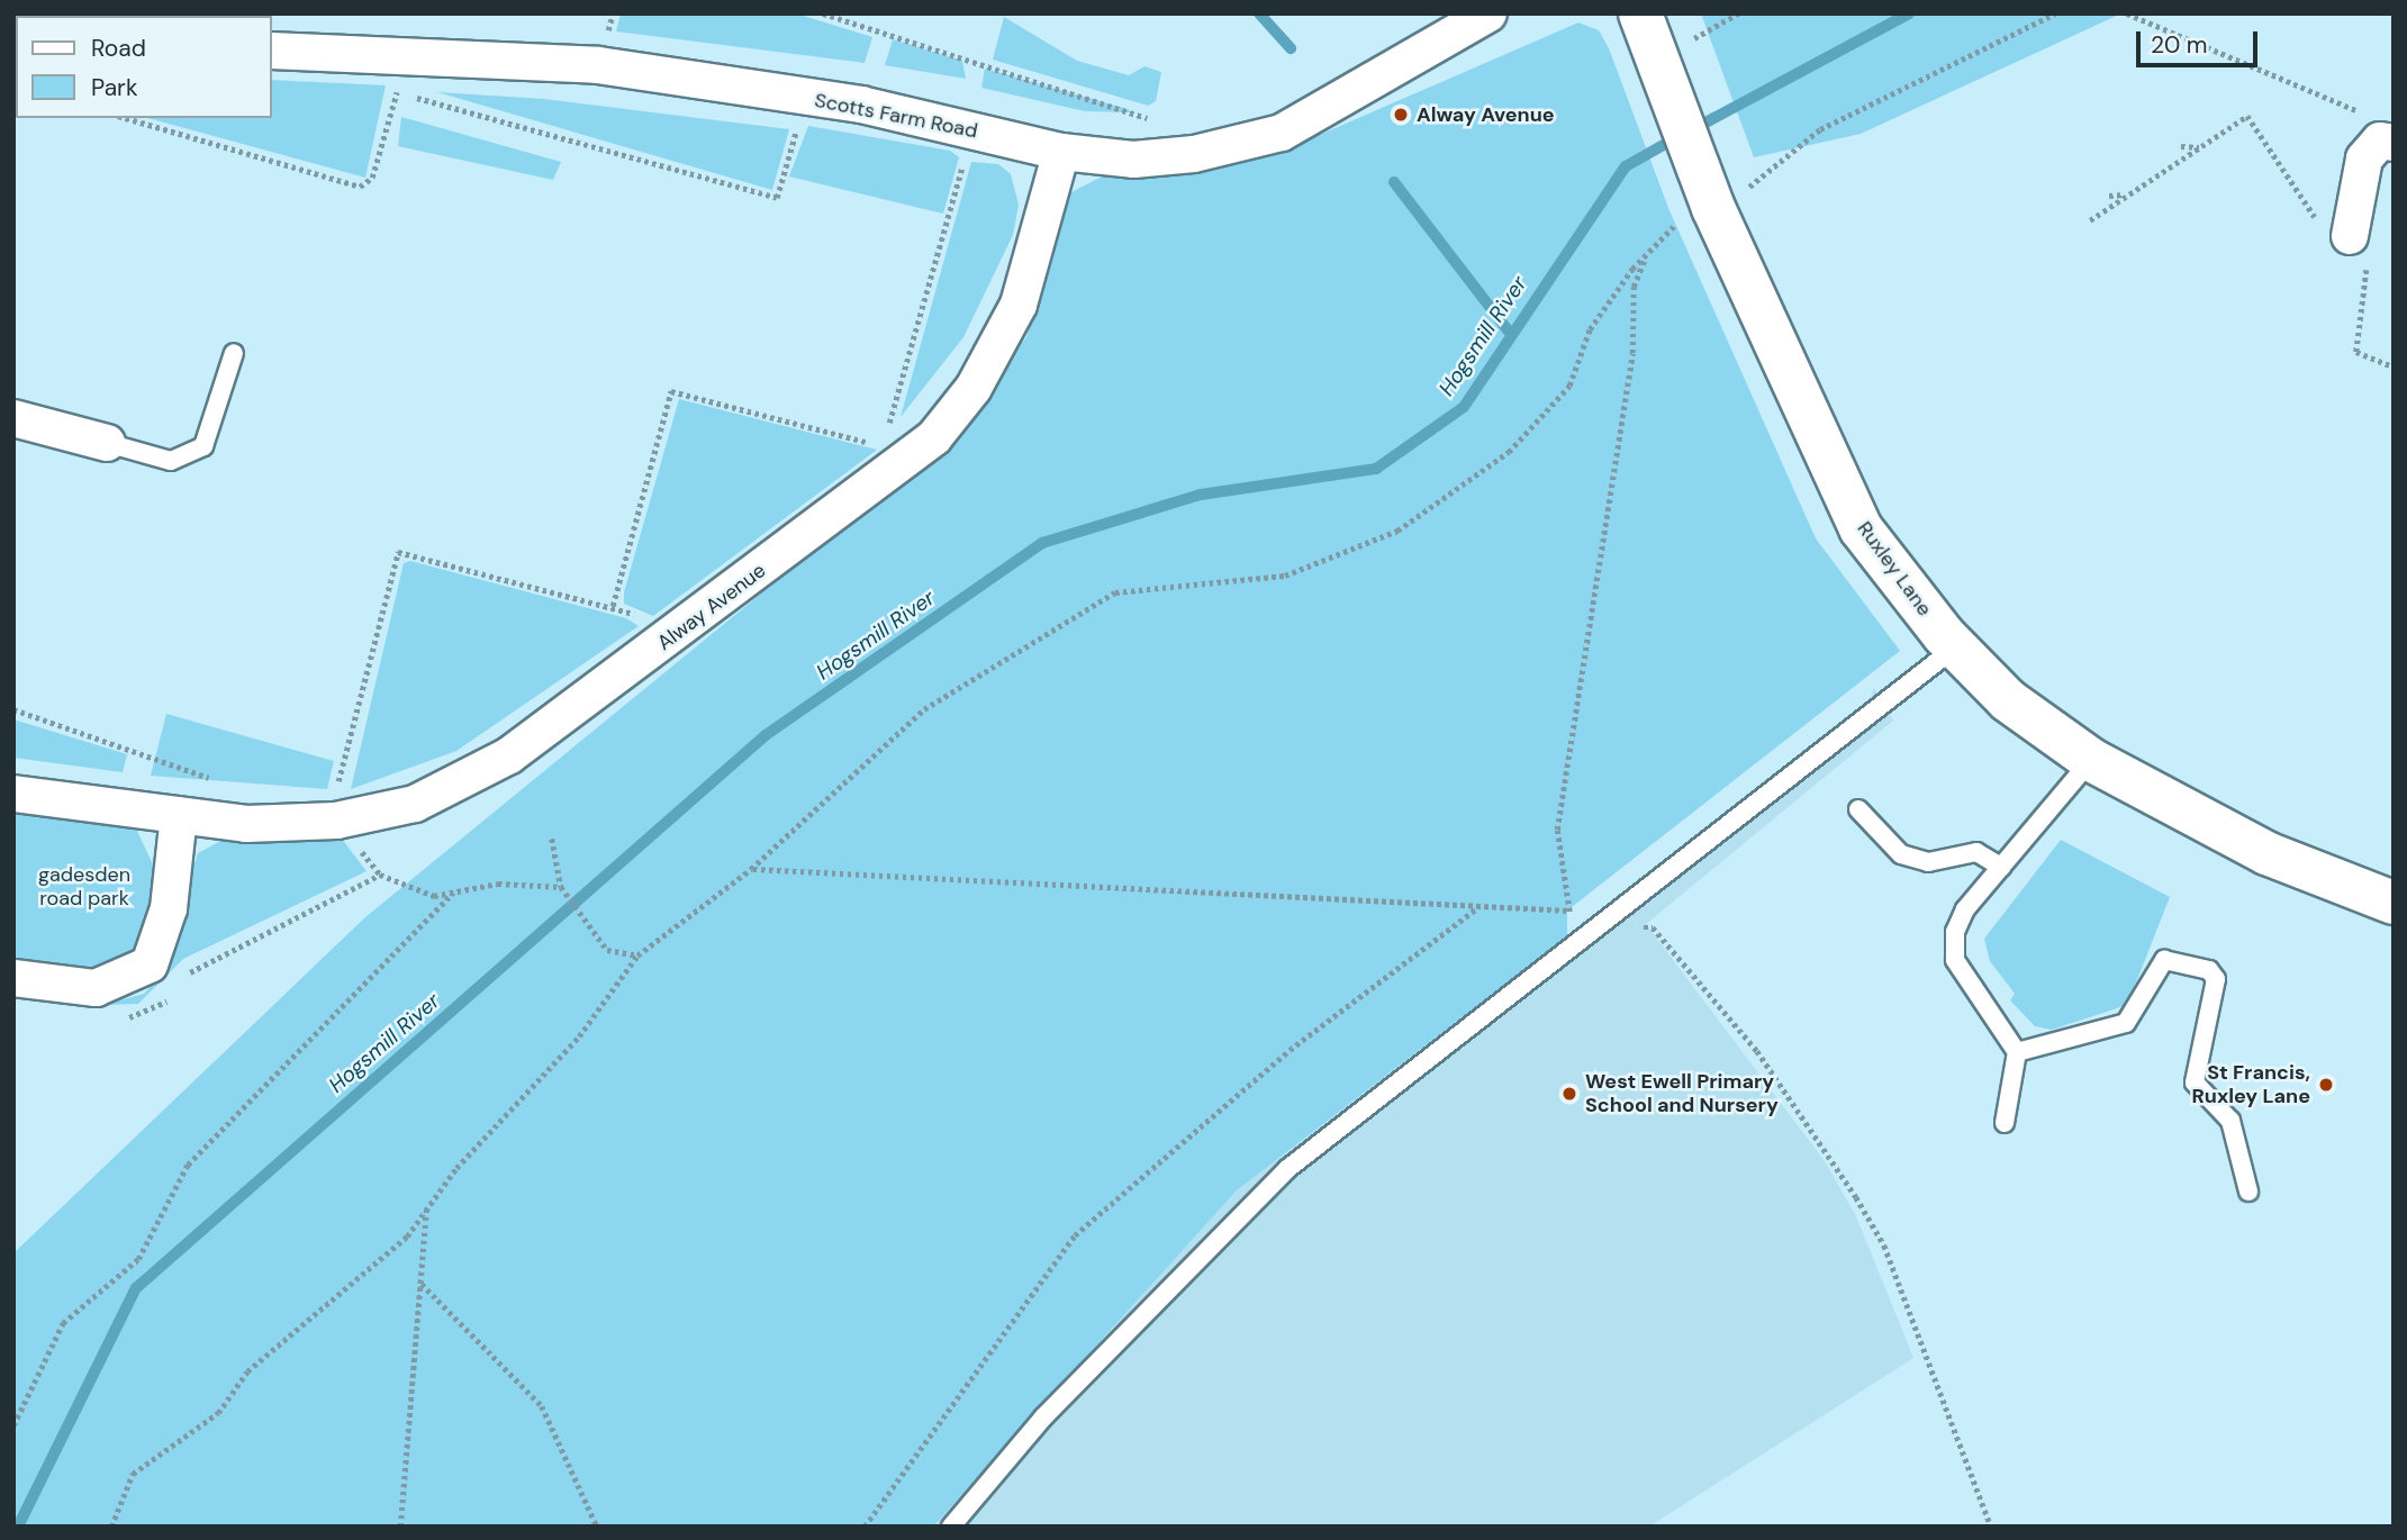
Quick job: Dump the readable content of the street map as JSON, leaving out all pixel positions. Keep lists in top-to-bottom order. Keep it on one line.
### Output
{"streets":{"main road":["Ruxley Lane"],"street":["Scotts Farm Road","Alway Avenue"]},"crossings":[["Scotts Farm Road","Alway Avenue"]],"water":["Hogsmill River"],"parks":["gadesden road park"],"places":["Alway Avenue","St Francis, Ruxley Lane","West Ewell Primary School and Nursery"],"legend":["Road","Park"],"scale_bar":"20 m"}
